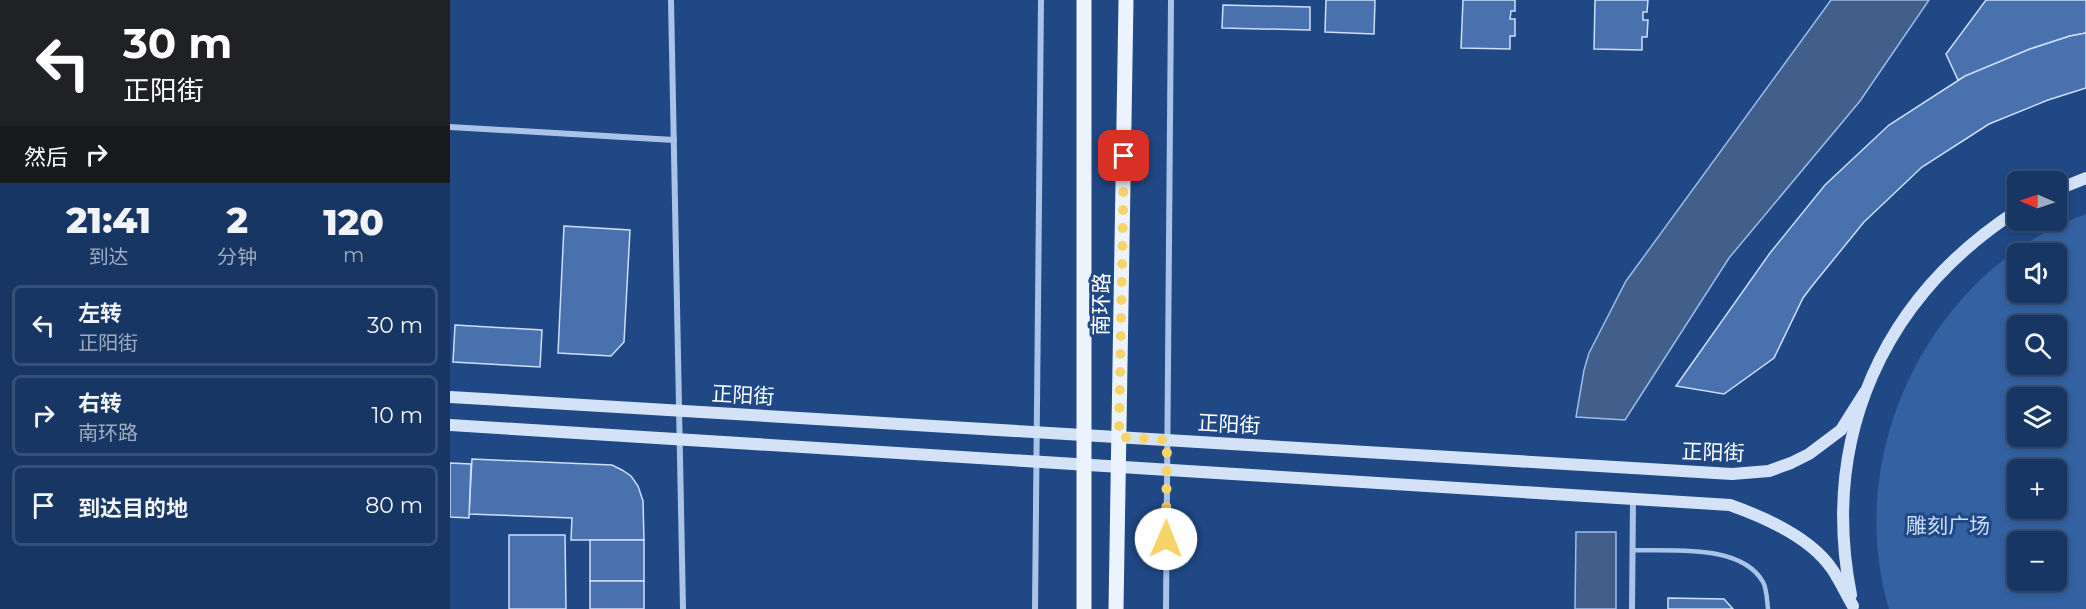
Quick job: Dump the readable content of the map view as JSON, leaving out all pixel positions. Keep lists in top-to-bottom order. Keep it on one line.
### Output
{"streets":{"main road":["南环路","正阳街"]},"crossings":[["南环路","正阳街"]],"parks":["雕刻广场"],"north":"left","page":{"turn":["30 m","正阳街"],"then":"然后","map_buttons":["+","−"],"eta":["21:41","到达","2","分钟","120","m"],"list":[{"name":"左转","note":"正阳街","value":"30 m"},{"name":"右转","note":"南环路","value":"10 m"},{"name":"到达目的地","value":"80 m"}]}}
